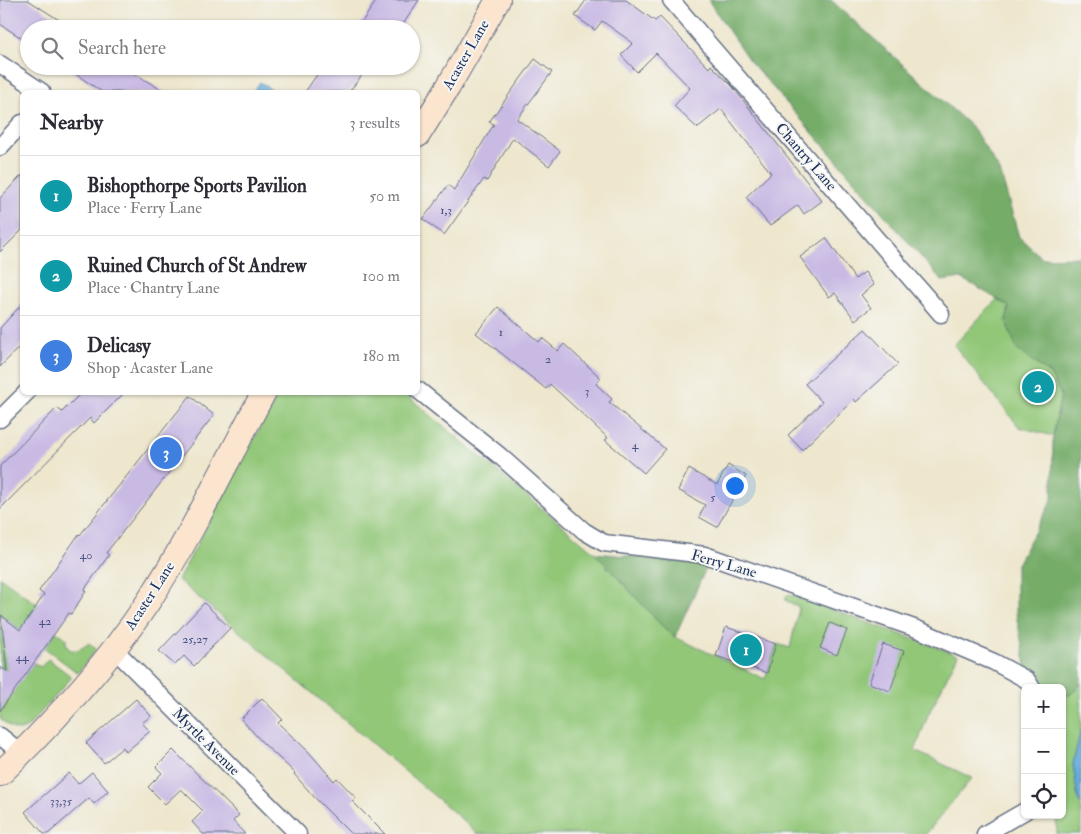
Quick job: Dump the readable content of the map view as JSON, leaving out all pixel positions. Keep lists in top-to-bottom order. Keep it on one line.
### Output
{"streets":{"street":["Acaster Lane","Chantry Lane","Ferry Lane","Myrtle Avenue"]},"crossings":[["Acaster Lane","Myrtle Avenue"]],"house_numbers":["1,3","1","2","3","4","5","40","42","25,27","44","33,35"],"page":{"search":"Search here","heading":["Nearby","3 results"],"list":[{"mark":"1","name":"Bishopthorpe Sports Pavilion","note":"Place · Ferry Lane","value":"50 m"},{"mark":"2","name":"Ruined Church of St Andrew","note":"Place · Chantry Lane","value":"100 m"},{"mark":"3","name":"Delicasy","note":"Shop · Acaster Lane","value":"180 m"}],"pins":["2","3","1"],"map_buttons":["+","−"]}}
